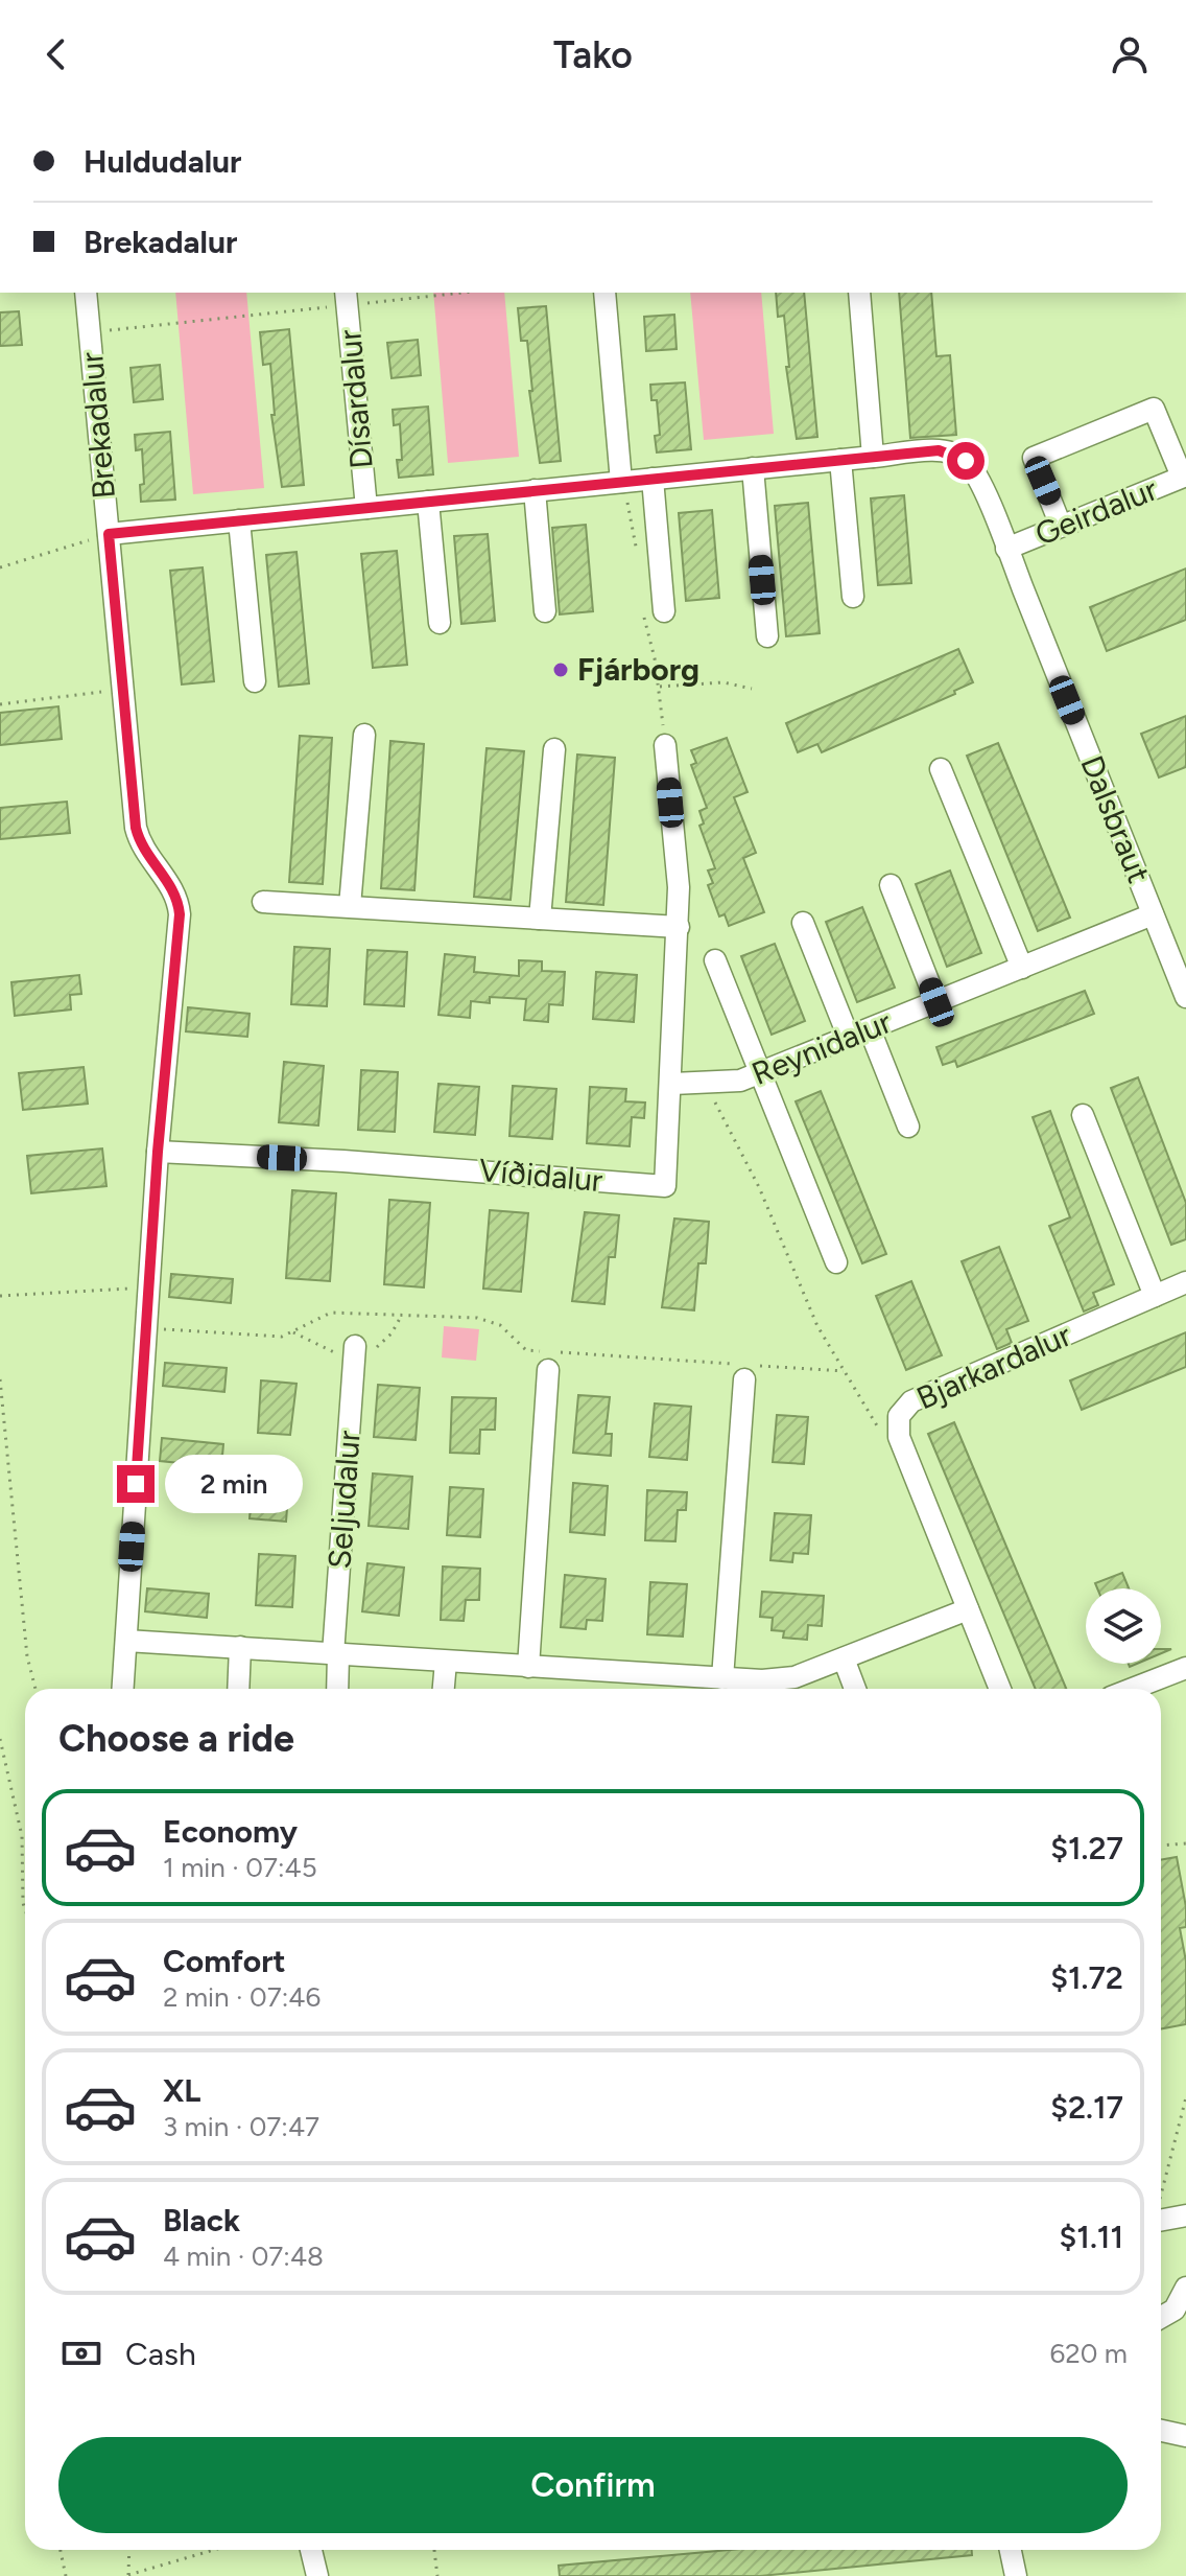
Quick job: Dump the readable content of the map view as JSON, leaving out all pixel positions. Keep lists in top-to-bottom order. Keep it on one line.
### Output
{"streets":{"street":["Dísardalur","Brekadalur","Geirdalur","Dalsbraut","Reynidalur","Víðidalur","Bjarkardalur","Seljudalur"]},"crossings":[["Dísardalur","Dalsbraut"],["Brekadalur","Dalsbraut"],["Brekadalur","Víðidalur"],["Geirdalur","Dalsbraut"],["Dalsbraut","Reynidalur"],["Reynidalur","Víðidalur"]],"places":["Fjárborg"],"page":{"header":"Tako","banner":["Huldudalur","Brekadalur"],"bubble":"2 min","heading":"Choose a ride","list":[{"name":"Economy","note":"1 min · 07:45","value":"$1.27"},{"name":"Comfort","note":"2 min · 07:46","value":"$1.72"},{"name":"XL","note":"3 min · 07:47","value":"$2.17"},{"name":"Black","note":"4 min · 07:48","value":"$1.11"}],"pay":["Cash","620 m"],"buttons":"Confirm"}}
